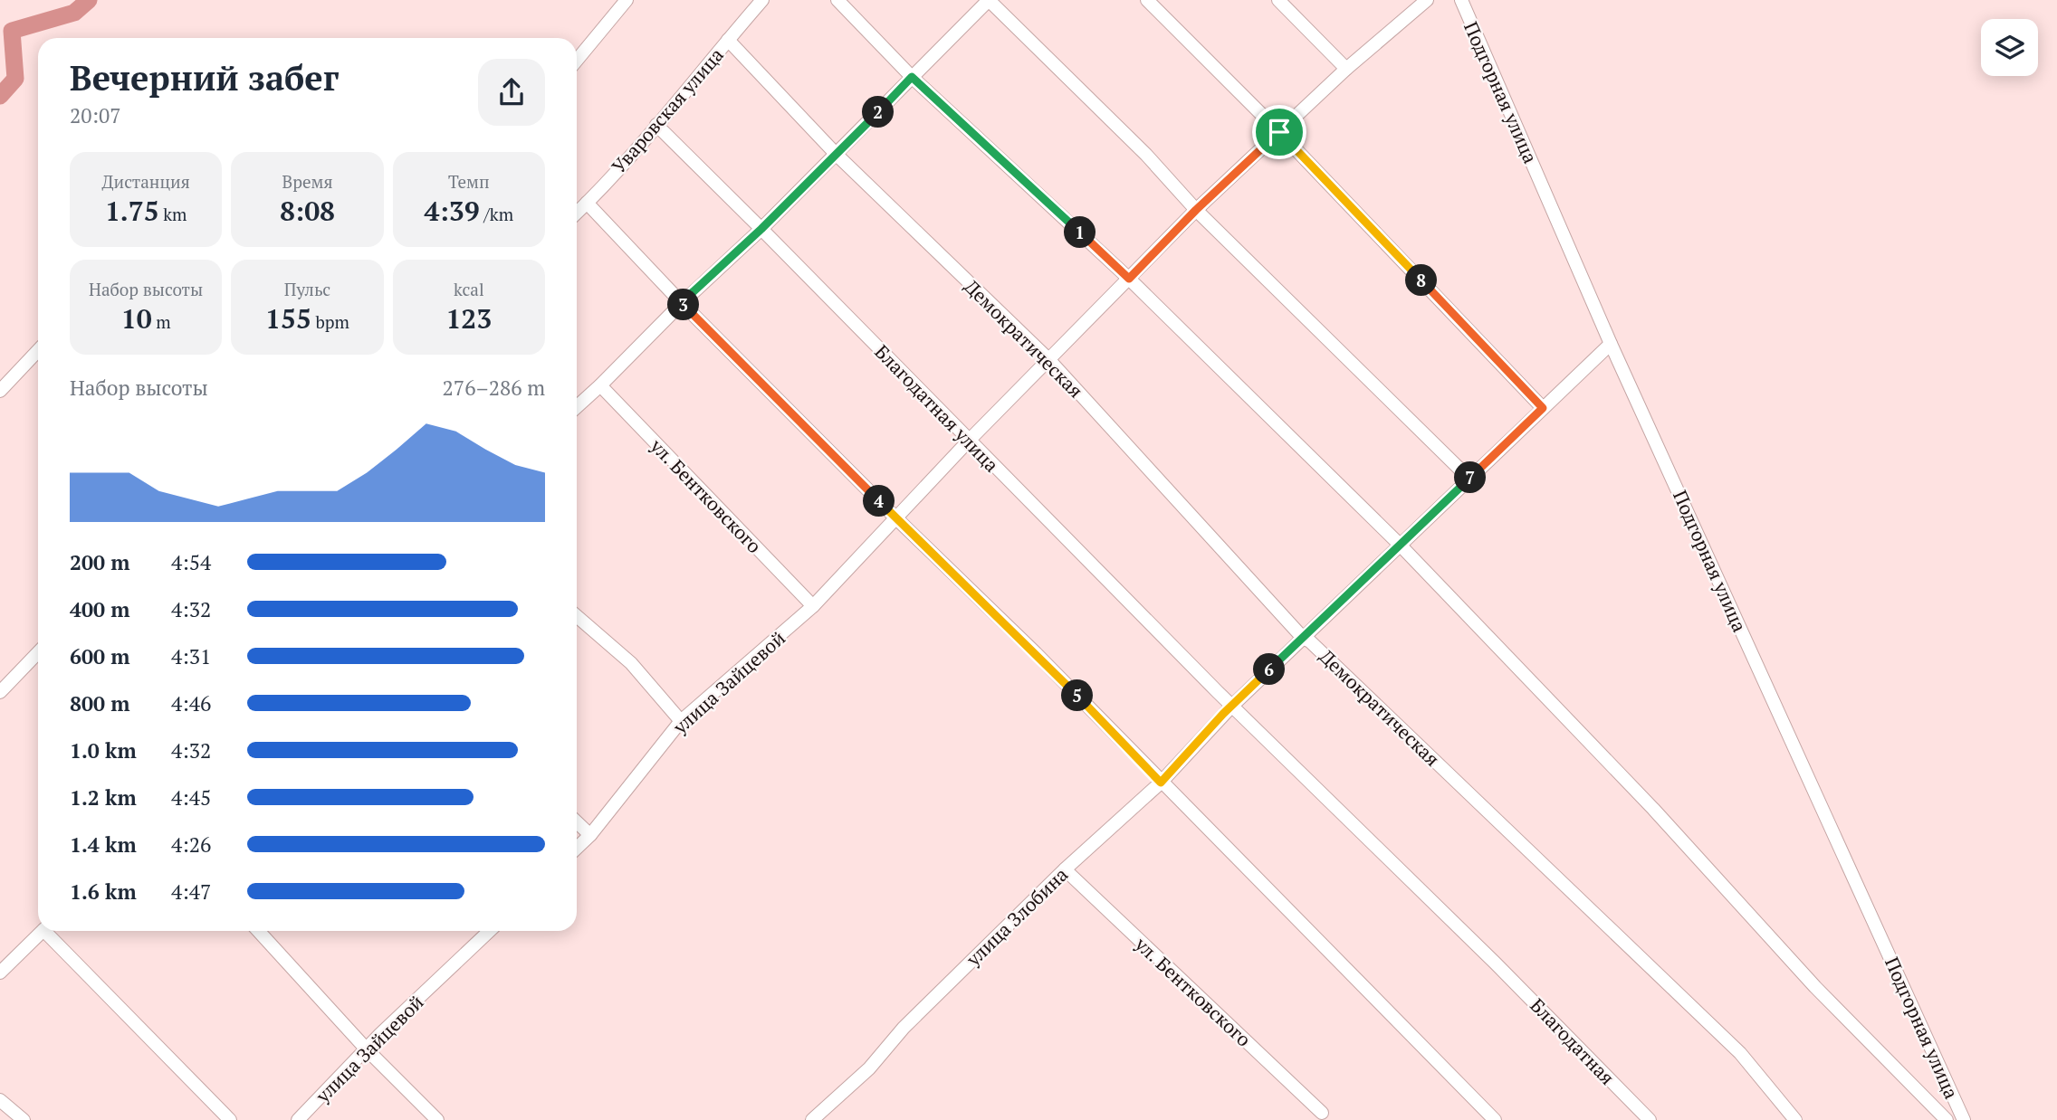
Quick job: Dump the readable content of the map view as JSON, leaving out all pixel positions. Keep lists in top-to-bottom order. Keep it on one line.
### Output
{"streets":{"street":["Подгорная улица","Уваровская улица","Демократическая","Благодатная улица","ул. Бентковского","улица Зайцевой","улица Злобина","Благодатная"]},"crossings":[["Подгорная улица","улица Злобина"],["Уваровская улица","Демократическая"],["Уваровская улица","Благодатная улица"],["Демократическая","улица Зайцевой"],["Демократическая","улица Злобина"],["Благодатная улица","улица Зайцевой"],["Благодатная улица","улица Злобина"],["Благодатная улица","Благодатная"],["ул. Бентковского","улица Зайцевой"],["ул. Бентковского","улица Злобина"],["улица Злобина","Благодатная"]],"page":{"heading":["Вечерний забег","20:07"],"pins":["2","1","8","3","7","4","6","5"],"stats":[["Дистанция","1.75 km"],["Время","8:08"],["Темп","4:39 /km"],["Набор высоты","10 m"],["Пульс","155 bpm"],["kcal","123"]],"chart":["Набор высоты","276–286 m"],"list":[{"name":"200 m","note":"4:54"},{"name":"400 m","note":"4:32"},{"name":"600 m","note":"4:31"},{"name":"800 m","note":"4:46"},{"name":"1.0 km","note":"4:32"},{"name":"1.2 km","note":"4:45"},{"name":"1.4 km","note":"4:26"},{"name":"1.6 km","note":"4:47"}]}}
